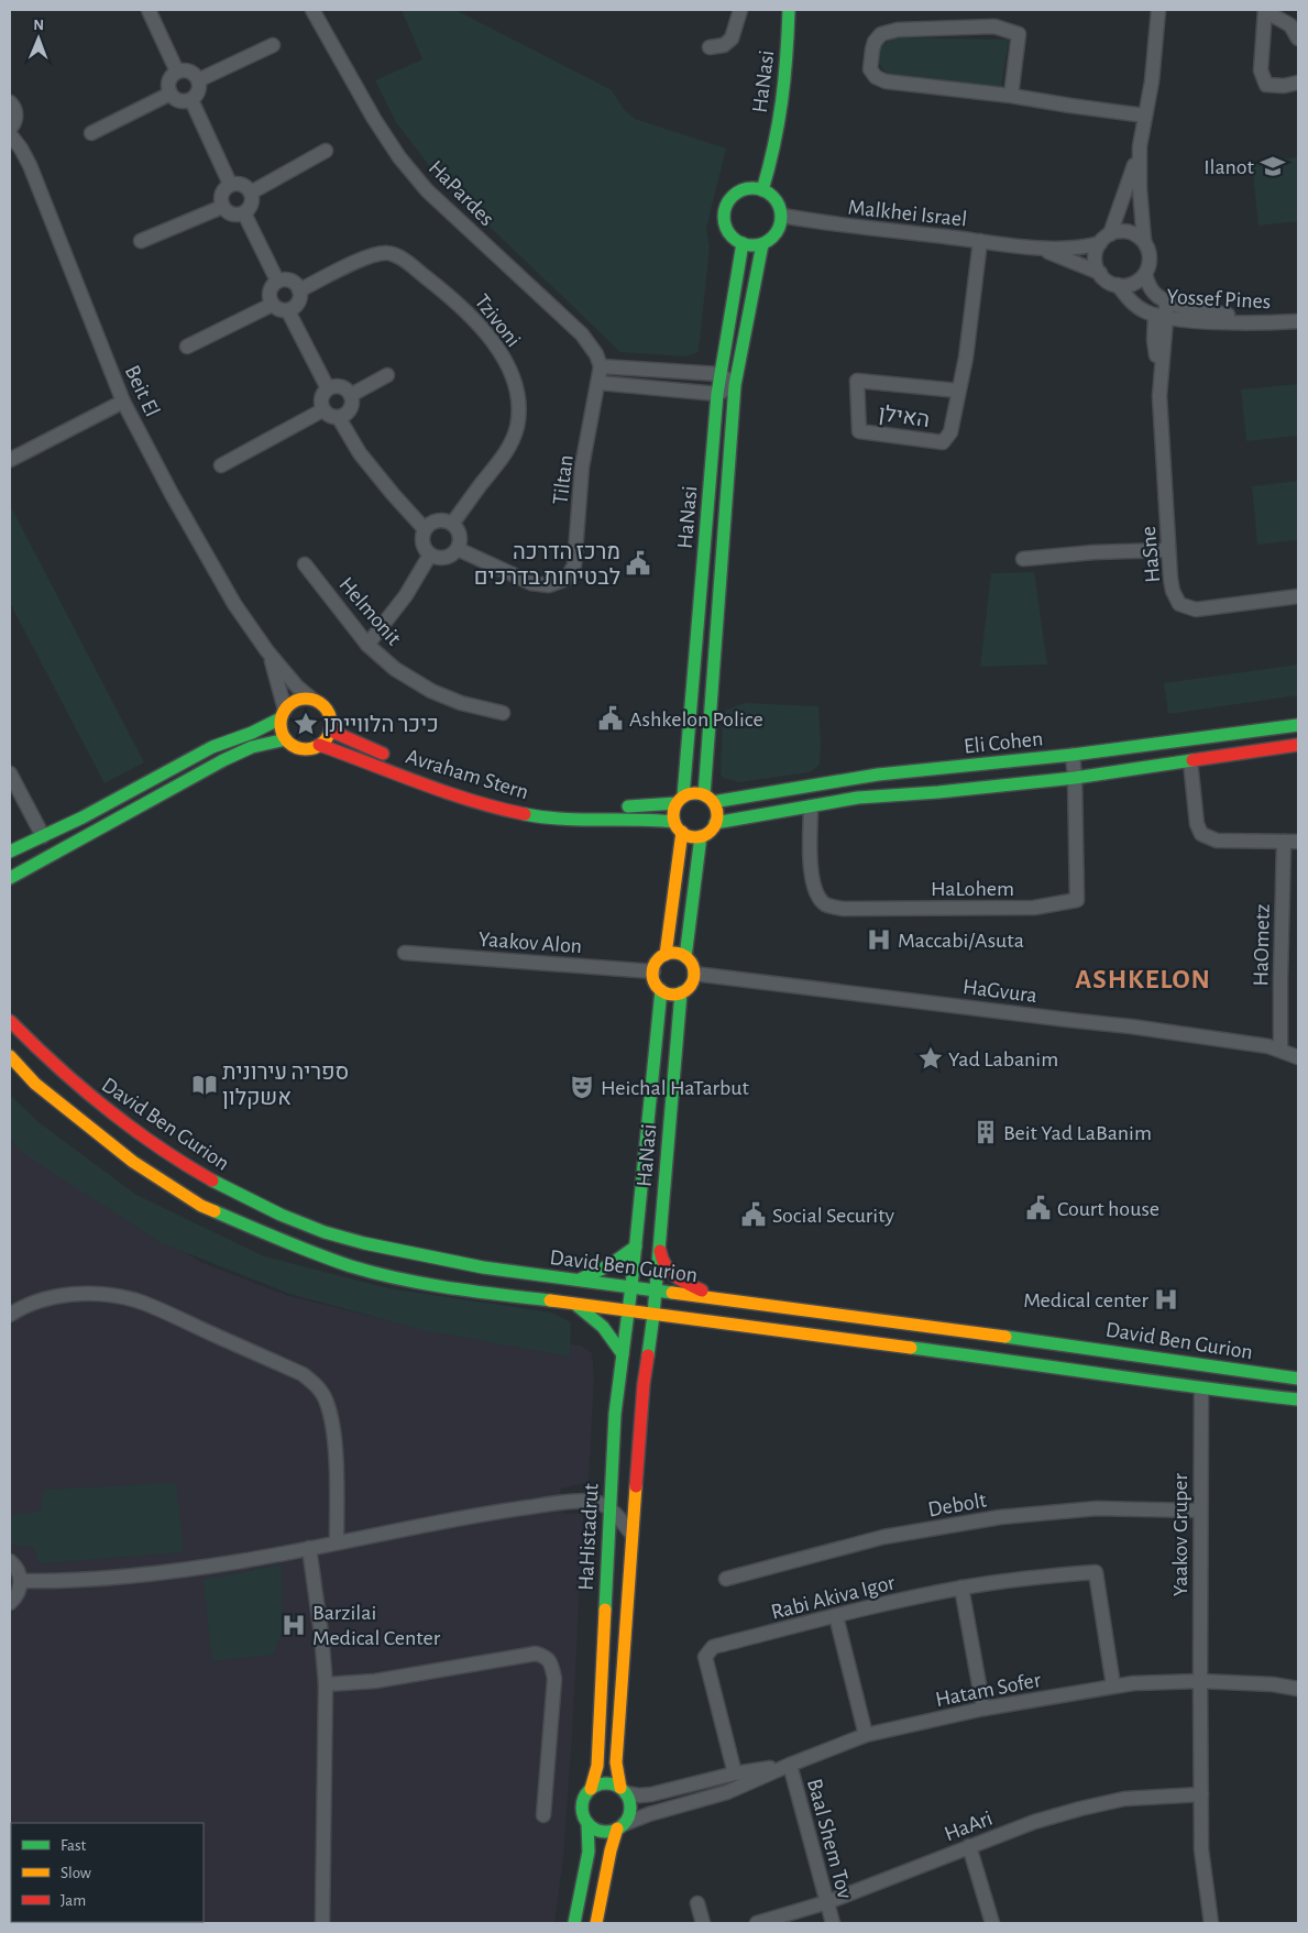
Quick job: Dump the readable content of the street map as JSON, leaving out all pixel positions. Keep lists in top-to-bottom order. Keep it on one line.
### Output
{"streets":{"street":["HaNasi","HaPardes","Malkhei Israel","Yossef Pines","Tzivoni","Beit El","האילן","Tiltan","HaSne","Helmonit","Eli Cohen","Avraham Stern","HaLohem","Yaakov Alon","HaOmetz","HaGvura","David Ben Gurion","Debolt","Yaakov Gruper","HaHistadrut","Rabi Akiva Igor","Hatam Sofer","HaAri","Baal Shem Tov"]},"crossings":[["HaNasi","Malkhei Israel"],["HaNasi","Eli Cohen"],["HaNasi","Avraham Stern"],["HaNasi","Yaakov Alon"],["HaNasi","HaGvura"],["HaNasi","David Ben Gurion"],["HaNasi","HaHistadrut"],["Malkhei Israel","Yossef Pines"],["Malkhei Israel","האילן"],["Yossef Pines","HaSne"],["Tzivoni","Tiltan"],["Beit El","Avraham Stern"],["Eli Cohen","Avraham Stern"],["Eli Cohen","HaLohem"],["Yaakov Alon","HaGvura"],["HaOmetz","HaGvura"],["David Ben Gurion","Yaakov Gruper"],["David Ben Gurion","HaHistadrut"],["Debolt","Yaakov Gruper"],["Yaakov Gruper","Hatam Sofer"],["Yaakov Gruper","HaAri"],["HaHistadrut","Hatam Sofer"],["Rabi Akiva Igor","Hatam Sofer"],["Hatam Sofer","Baal Shem Tov"],["HaAri","Baal Shem Tov"]],"districts":["ASHKELON"],"places":{"school or university":["Ilanot"],"public building":["מרכז הדרכה לבטיחות בדרכים","Ashkelon Police","Court house","Social Security"],"place":["כיכר הלווייתן","Yad Labanim"],"hospital":["Maccabi/Asuta","Medical center","Barzilai Medical Center"],"library":["ספריה עירונית אשקלון"],"theatre":["Heichal HaTarbut"],"building":["Beit Yad LaBanim"]},"legend":["Fast","Slow","Jam"],"north":"top"}
